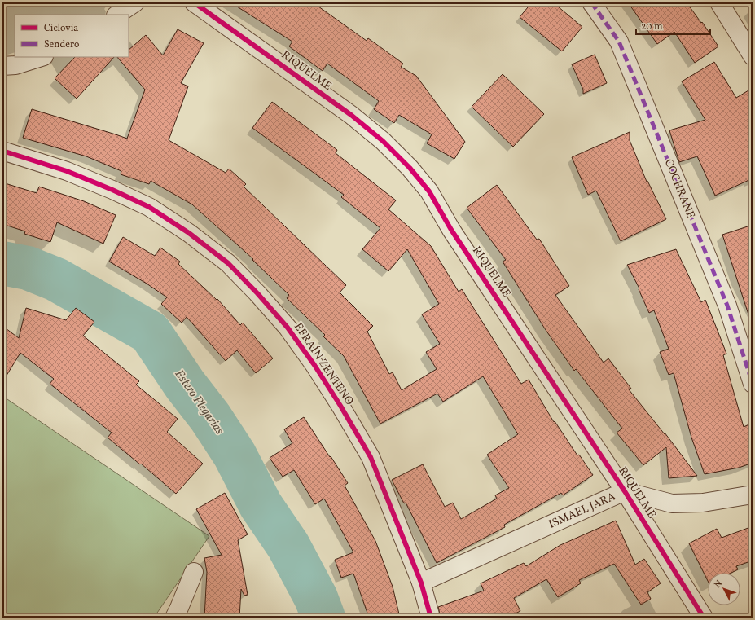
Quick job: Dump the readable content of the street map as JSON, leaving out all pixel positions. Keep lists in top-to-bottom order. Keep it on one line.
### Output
{"streets":{"street":["RIQUELME","COCHRANE","EFRAÍN ZENTENO","ISMAEL JARA"]},"crossings":[["RIQUELME","ISMAEL JARA"],["EFRAÍN ZENTENO","ISMAEL JARA"]],"water":["Estero Plegarias"],"legend":["Ciclovía","Sendero"],"scale_bar":"20 m","north":"top left"}
